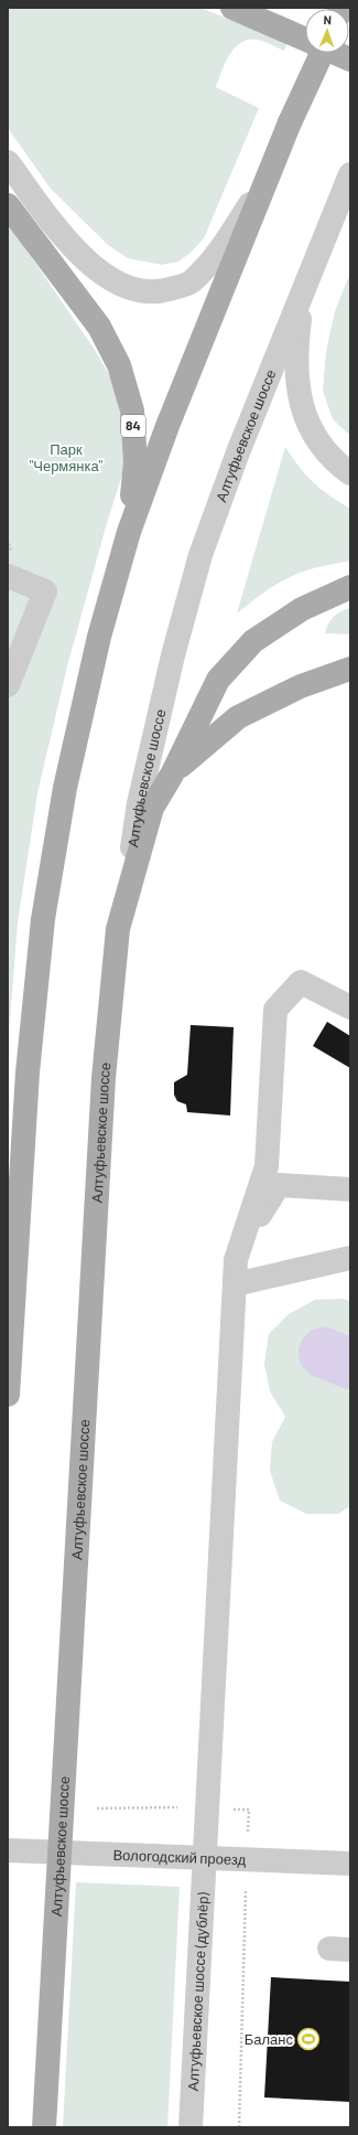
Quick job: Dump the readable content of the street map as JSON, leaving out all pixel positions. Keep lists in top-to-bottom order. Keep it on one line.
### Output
{"streets":{"main road":["84","Алтуфьевское шоссе"],"street":["Вологодский проезд","Алтуфьевское шоссе (дублёр)"]},"crossings":[["Алтуфьевское шоссе","Вологодский проезд"],["Вологодский проезд","Алтуфьевское шоссе (дублёр)"]],"parks":["Парк \"Чермянка\""],"places":{"sports":["Баланс"]},"north":"top"}
